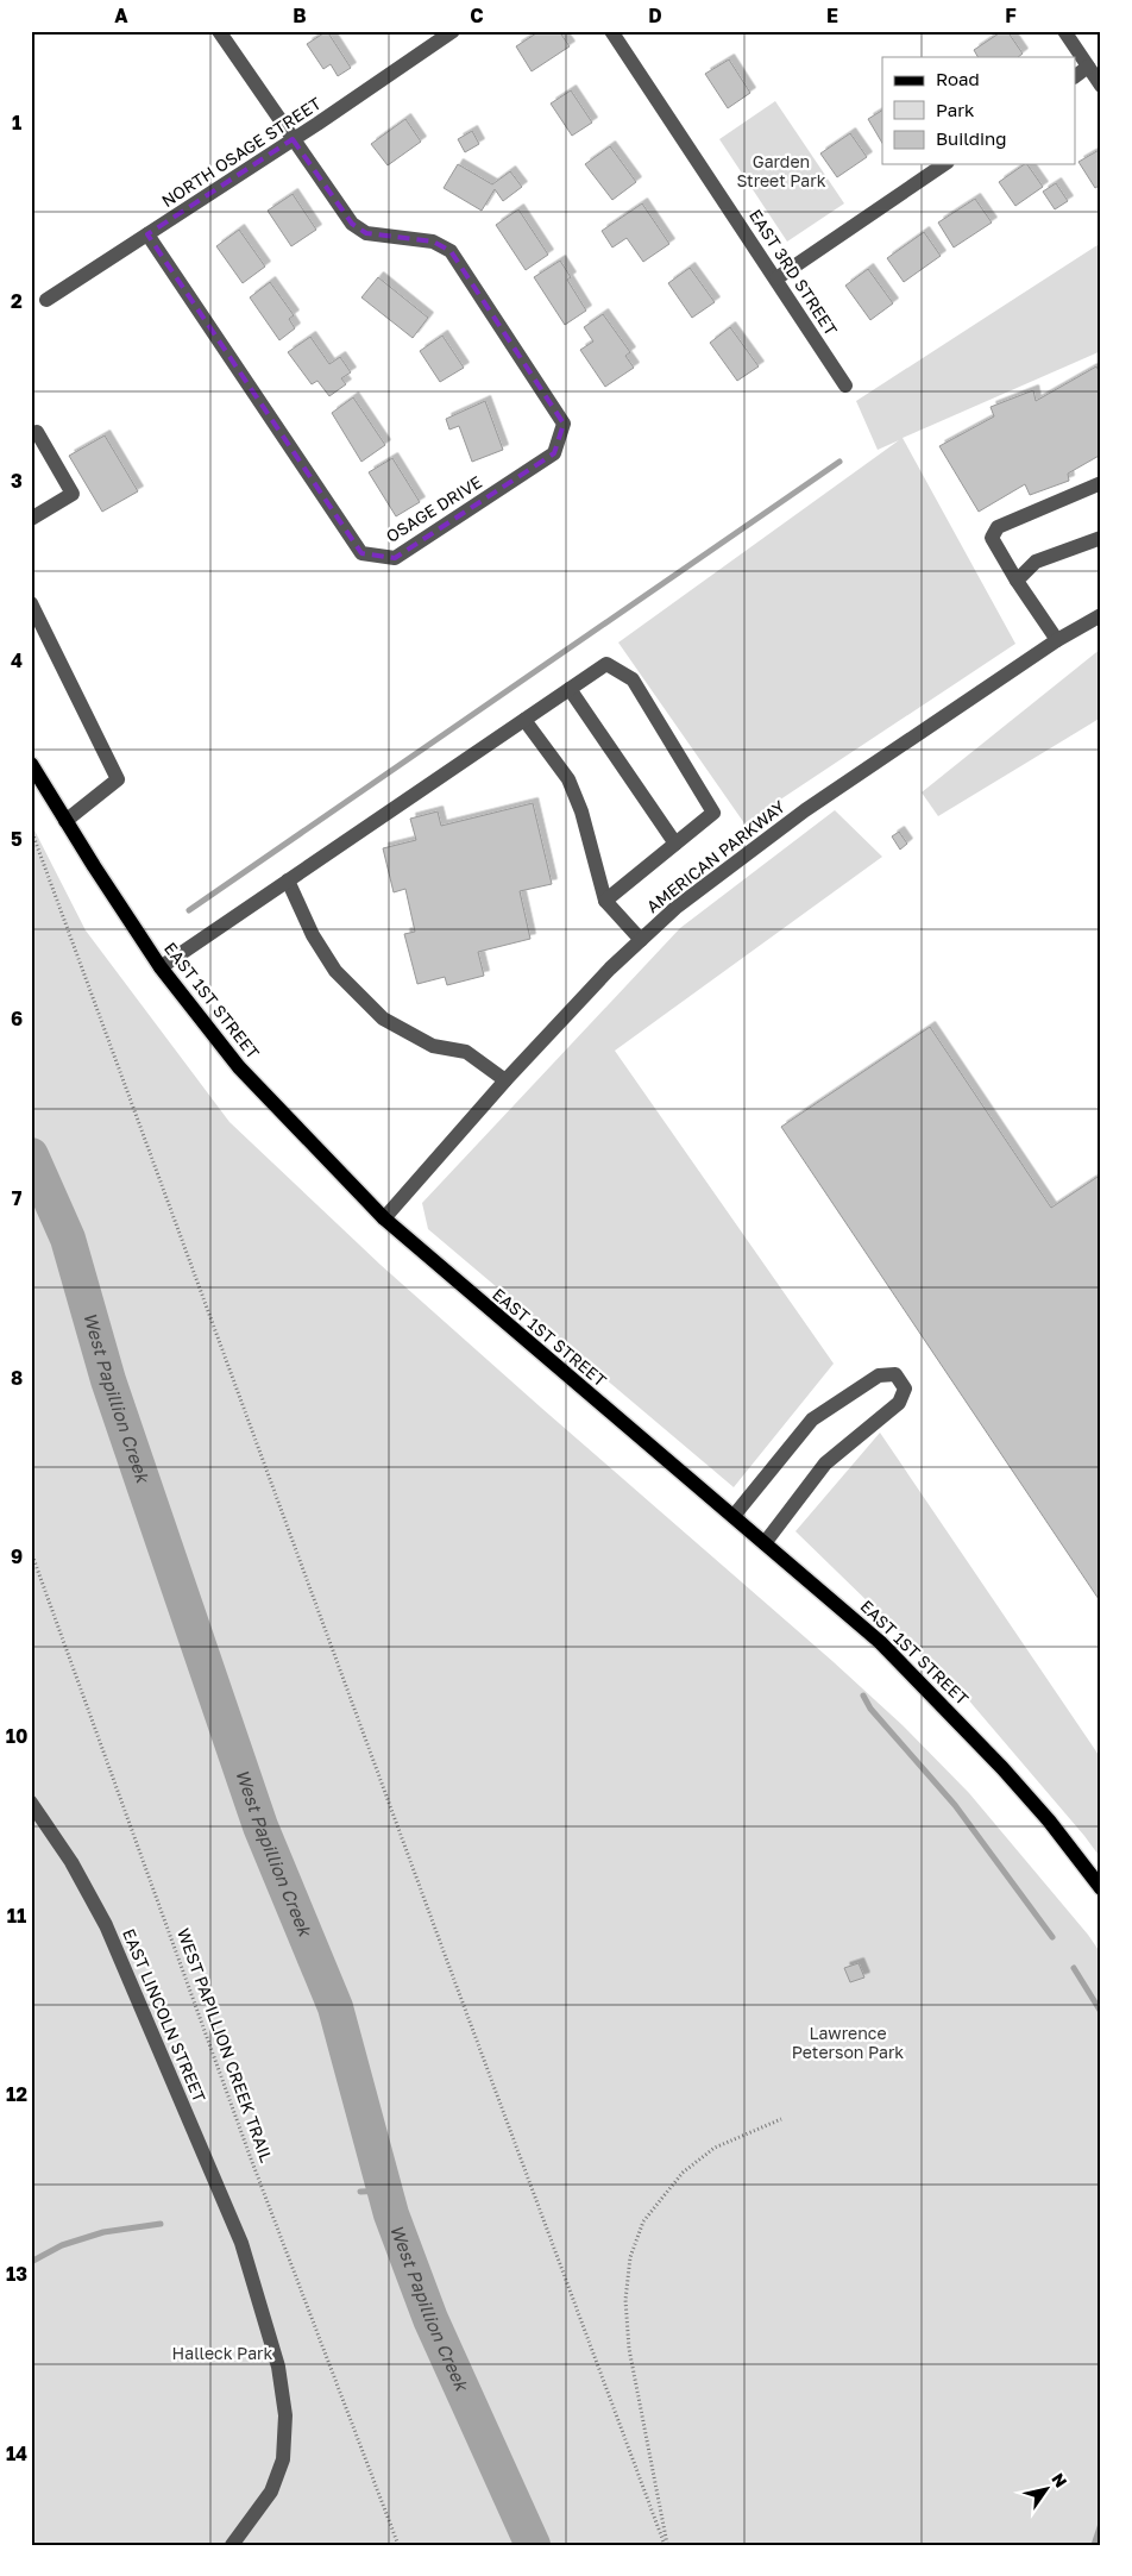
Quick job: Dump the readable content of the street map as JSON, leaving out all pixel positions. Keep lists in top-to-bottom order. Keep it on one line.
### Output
{"streets":{"main road":["EAST 1ST STREET"],"street":["NORTH OSAGE STREET","EAST 3RD STREET","OSAGE DRIVE","AMERICAN PARKWAY","EAST LINCOLN STREET"],"path":["WEST PAPILLION CREEK TRAIL"]},"crossings":[["NORTH OSAGE STREET","OSAGE DRIVE"],["AMERICAN PARKWAY","EAST 1ST STREET"]],"water":["West Papillion Creek"],"parks":["Garden Street Park","Lawrence Peterson Park","Halleck Park"],"legend":["Road","Park","Building"],"north":"top right","grid":{"columns":["A","B","C","D","E","F"],"rows":["1","2","3","4","5","6","7","8","9","10","11","12","13","14"]}}
